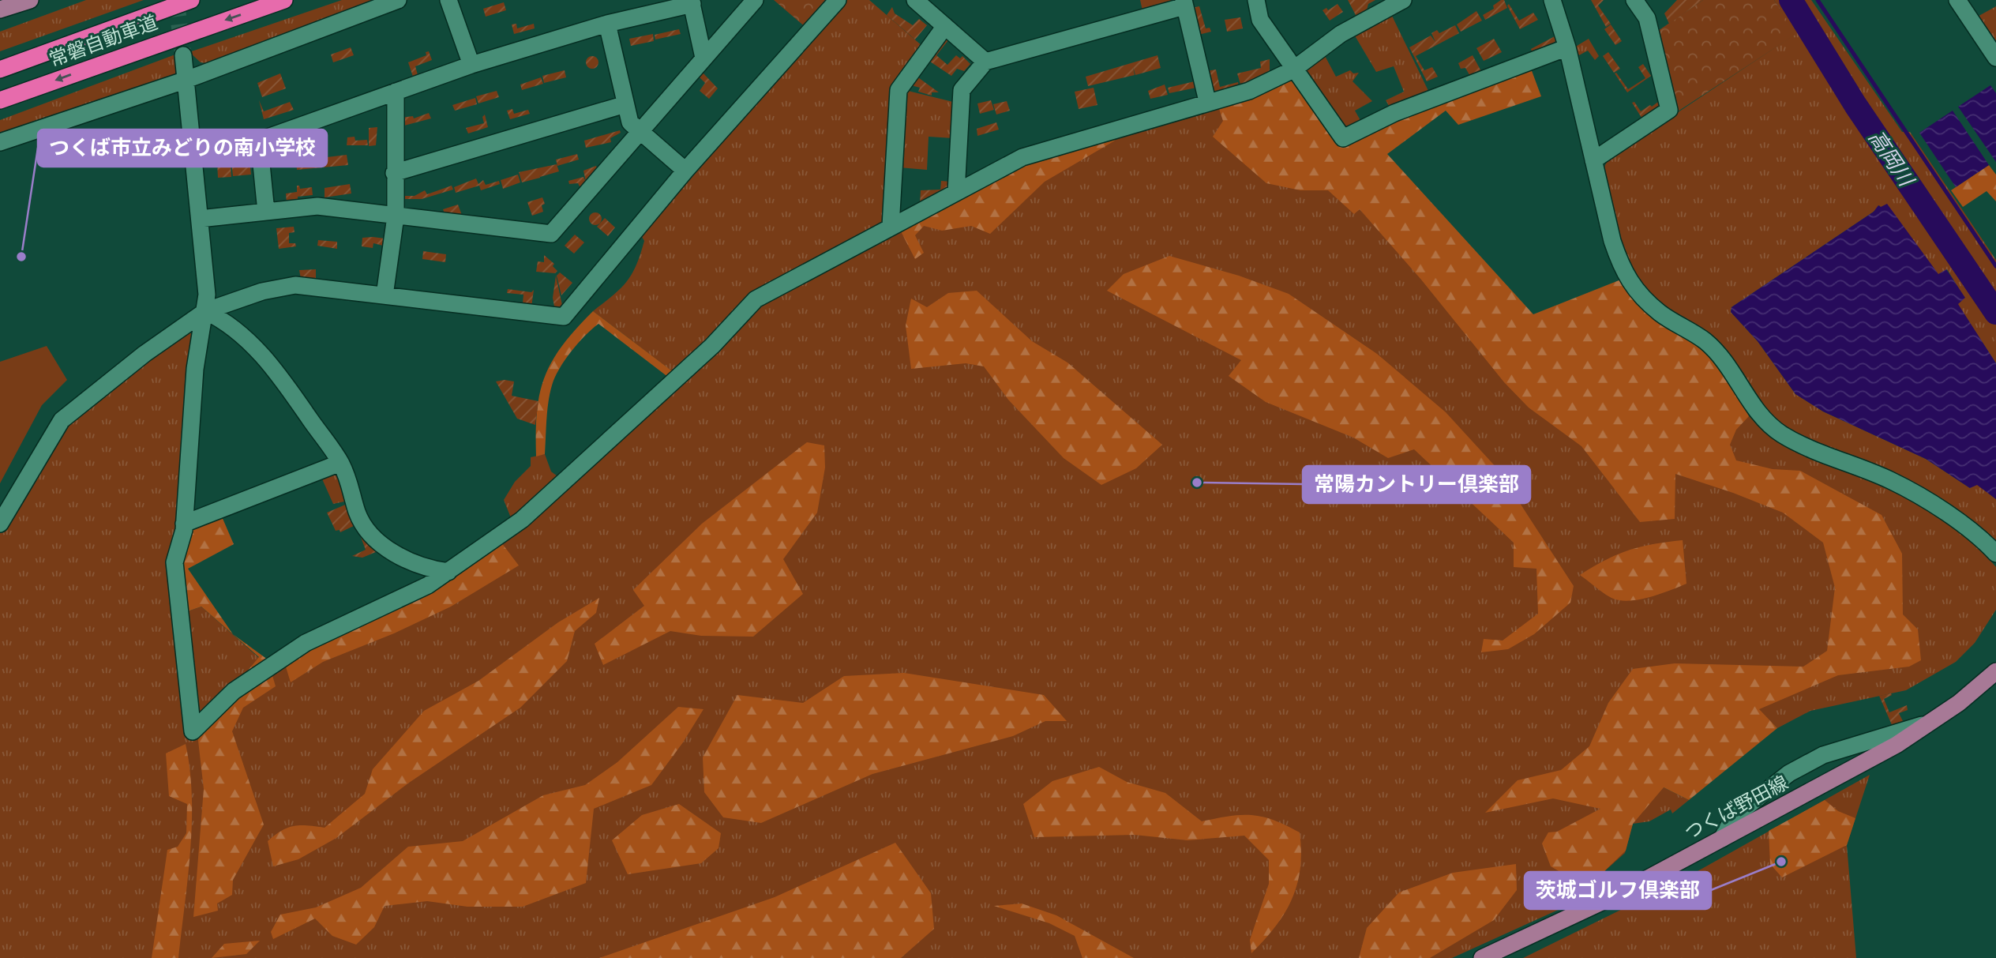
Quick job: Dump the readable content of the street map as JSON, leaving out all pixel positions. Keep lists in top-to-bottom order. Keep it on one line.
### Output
{"streets":{"highway":["常磐自動車道"],"main road":["つくば野田線"]},"water":["高岡川"],"places":["つくば市立みどりの南小学校","常陽カントリー倶楽部","茨城ゴルフ倶楽部"]}
